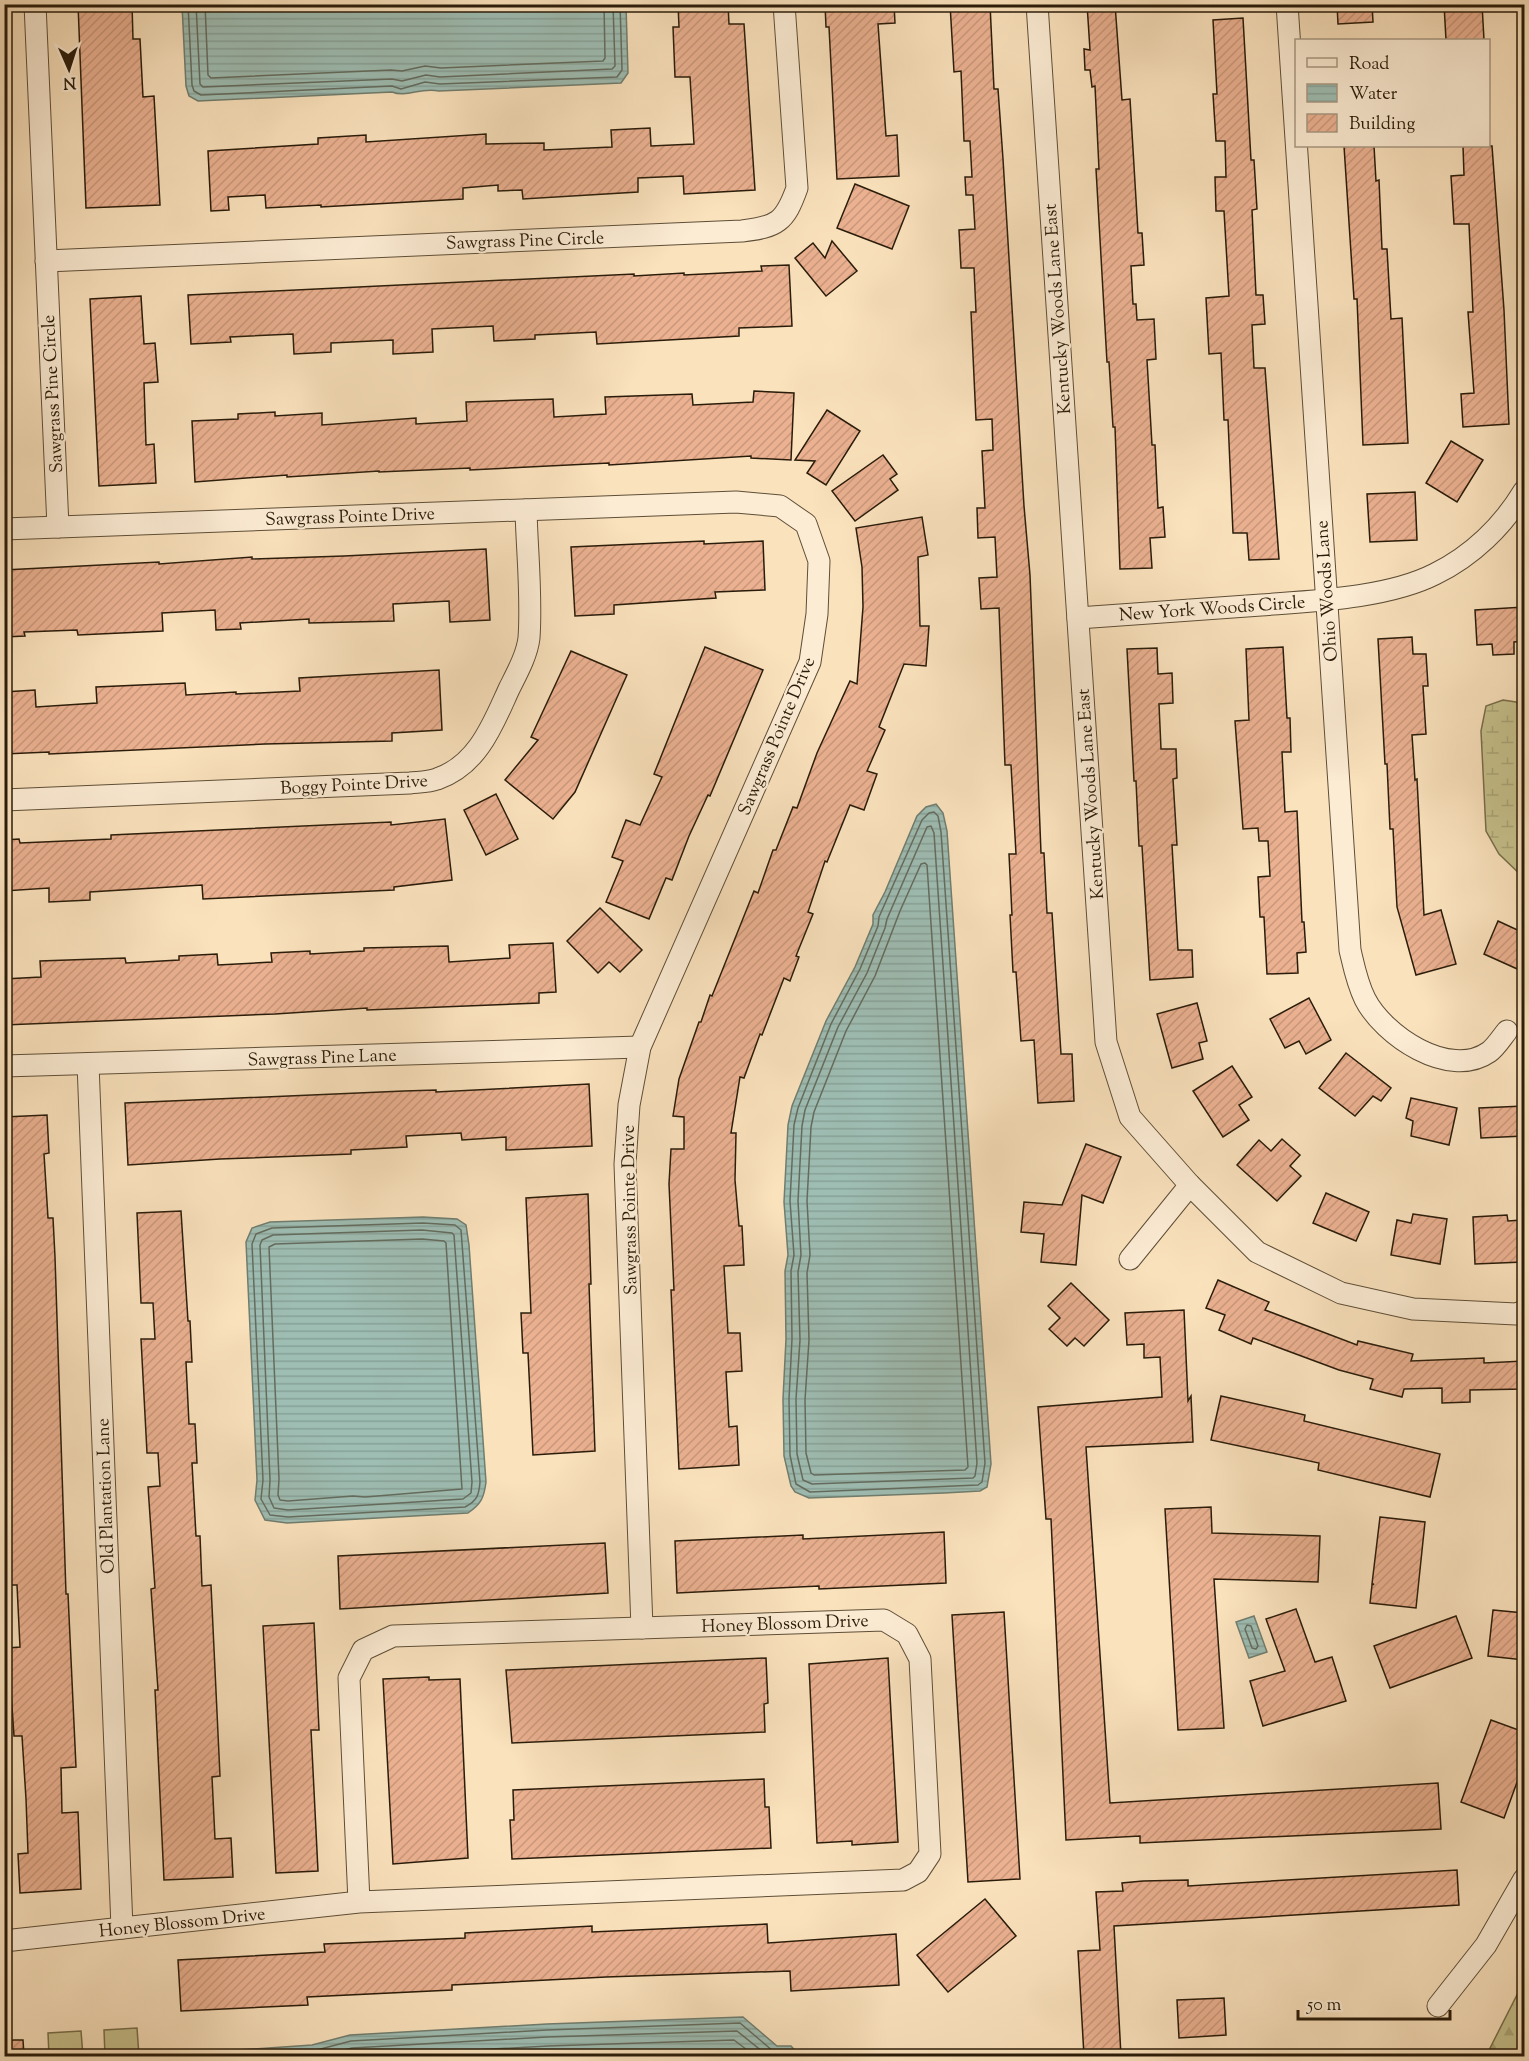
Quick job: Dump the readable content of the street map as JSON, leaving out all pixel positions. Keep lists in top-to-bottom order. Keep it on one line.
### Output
{"streets":{"street":["Sawgrass Pine Circle","Kentucky Woods Lane East","Sawgrass Pointe Drive","Ohio Woods Lane","New York Woods Circle","Boggy Pointe Drive","Sawgrass Pine Lane","Old Plantation Lane","Honey Blossom Drive"]},"crossings":[["Sawgrass Pine Circle","Sawgrass Pointe Drive"],["Kentucky Woods Lane East","New York Woods Circle"],["Sawgrass Pointe Drive","Boggy Pointe Drive"],["Sawgrass Pointe Drive","Sawgrass Pine Lane"],["Sawgrass Pointe Drive","Honey Blossom Drive"],["Ohio Woods Lane","New York Woods Circle"],["Sawgrass Pine Lane","Old Plantation Lane"],["Old Plantation Lane","Honey Blossom Drive"]],"legend":["Road","Water","Building"],"scale_bar":"50 m","north":"bottom"}
